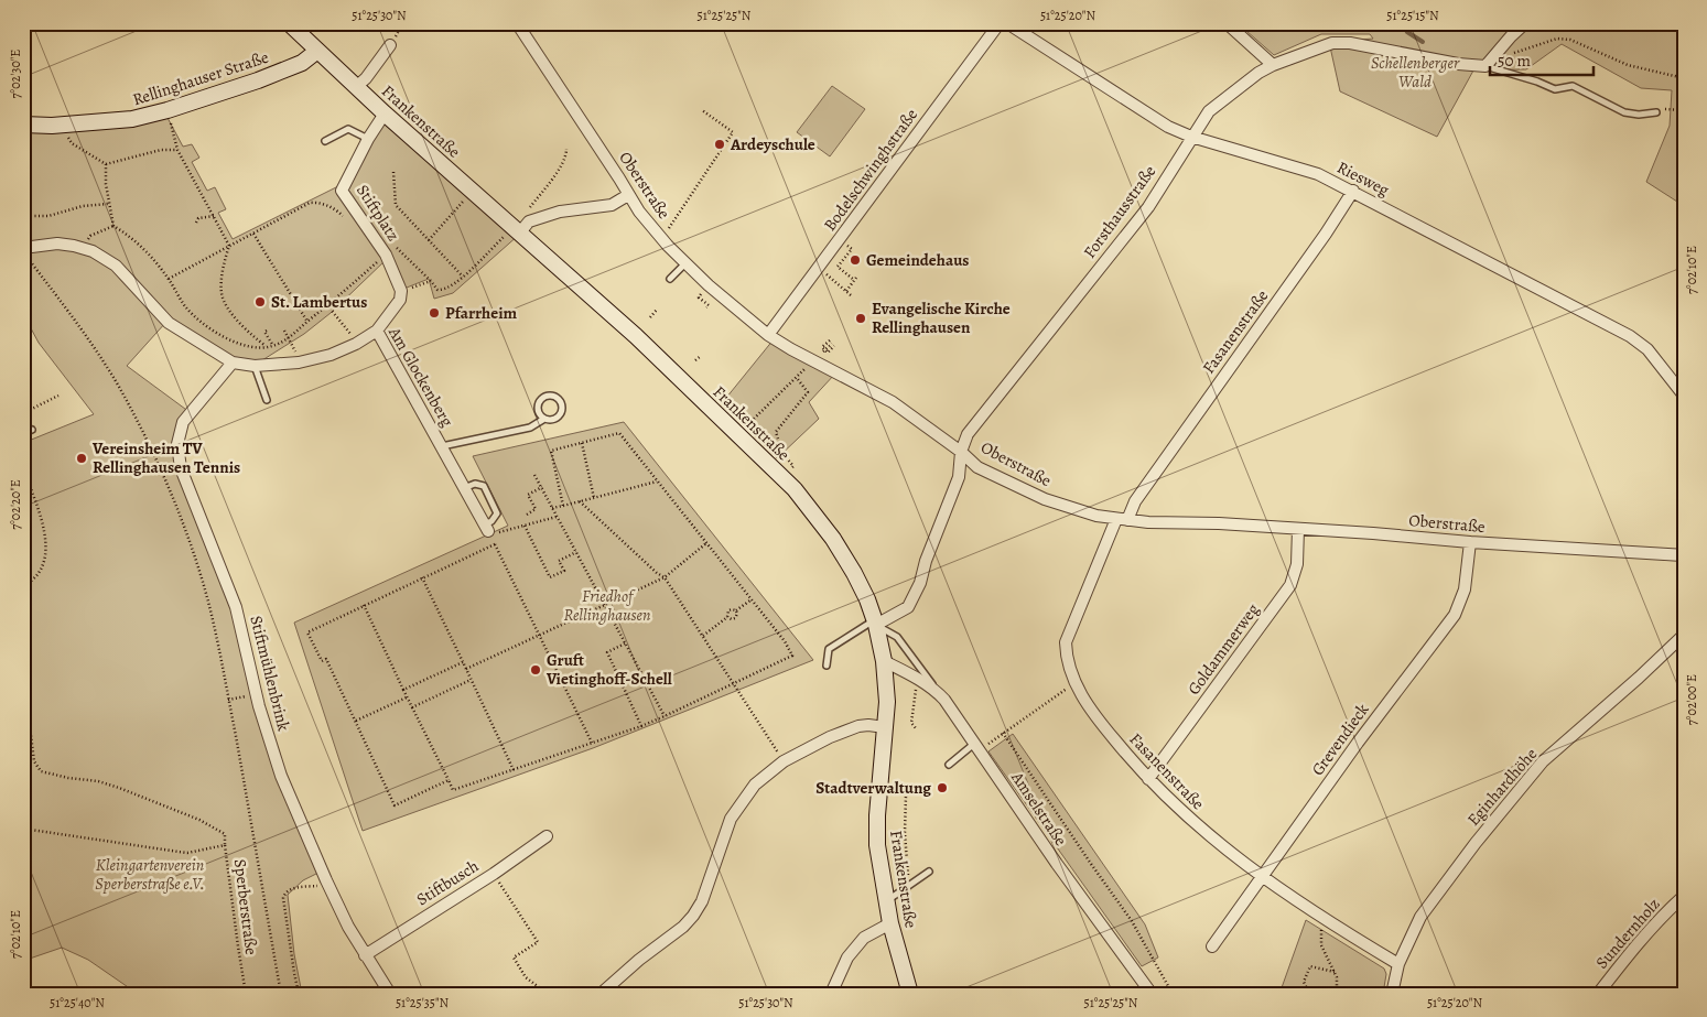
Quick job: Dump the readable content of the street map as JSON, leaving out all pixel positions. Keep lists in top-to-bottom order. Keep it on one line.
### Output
{"streets":{"main road":["Rellinghauser Straße","Frankenstraße"],"street":["Bodelschwinghstraße","Riesweg","Oberstraße","Forsthausstraße","Stiftplatz","Fasanenstraße","Am Glockenberg","Goldammerweg","Stiftmühlenbrink","Grevendieck","Eginhardhöhe","Amselstraße","Stiftbusch","Sundernholz"],"path":["Sperberstraße"]},"crossings":[["Rellinghauser Straße","Frankenstraße"],["Frankenstraße","Forsthausstraße"],["Frankenstraße","Stiftplatz"],["Frankenstraße","Amselstraße"],["Bodelschwinghstraße","Oberstraße"],["Riesweg","Forsthausstraße"],["Riesweg","Fasanenstraße"],["Oberstraße","Forsthausstraße"],["Oberstraße","Fasanenstraße"],["Oberstraße","Goldammerweg"],["Oberstraße","Grevendieck"],["Stiftplatz","Am Glockenberg"],["Fasanenstraße","Goldammerweg"],["Fasanenstraße","Grevendieck"],["Fasanenstraße","Eginhardhöhe"],["Stiftmühlenbrink","Stiftbusch"]],"parks":["Schellenberger Wald","Friedhof Rellinghausen","Kleingartenverein Sperberstraße e.V."],"places":["Ardeyschule","Gemeindehaus","St. Lambertus","Pfarrheim","Evangelische Kirche Rellinghausen","Vereinsheim TV Rellinghausen Tennis","Gruft Vietinghoff-Schell","Stadtverwaltung"],"scale_bar":"50 m","coordinates":["51°25'30\"N","51°25'25\"N","51°25'20\"N","51°25'15\"N","7°02'30\"E","7°02'10\"E","7°02'20\"E","7°02'00\"E","51°25'40\"N","51°25'35\"N"]}
